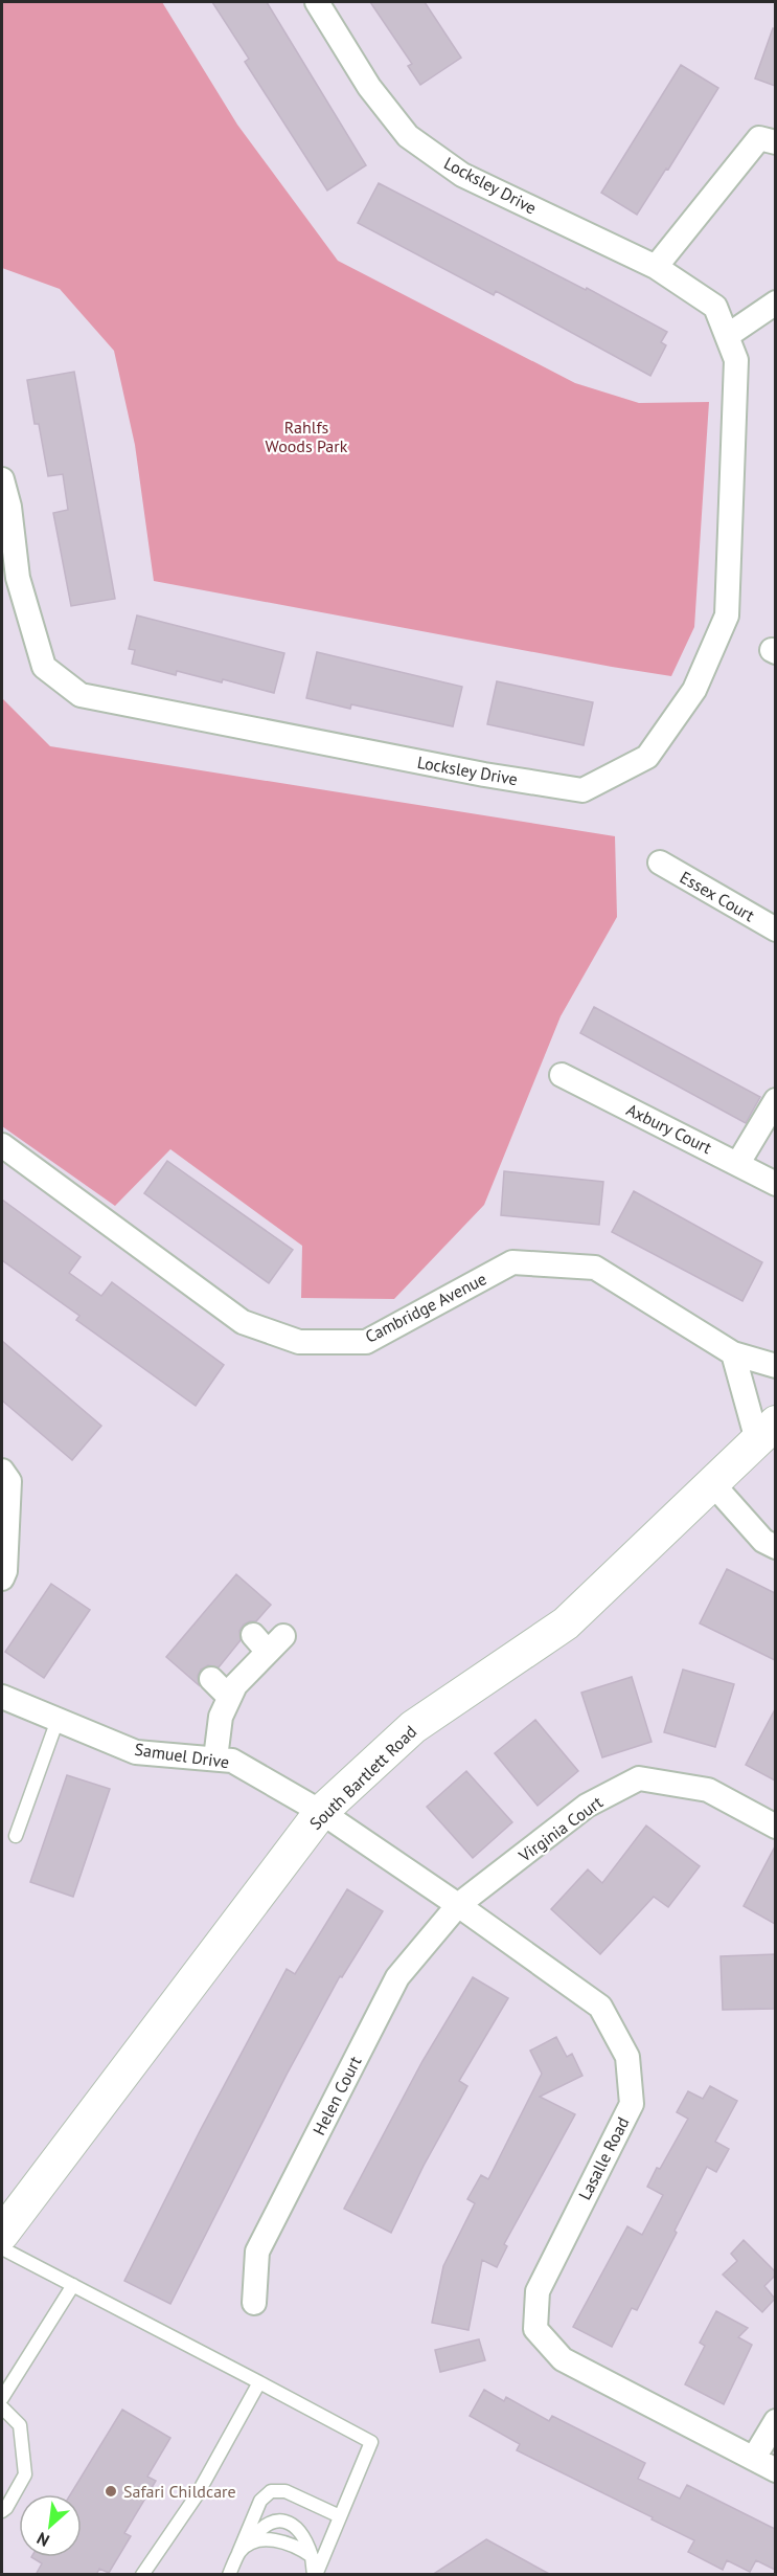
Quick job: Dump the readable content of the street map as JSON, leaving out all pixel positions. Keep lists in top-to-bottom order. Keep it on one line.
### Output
{"streets":{"main road":["South Bartlett Road"],"street":["Locksley Drive","Essex Court","Axbury Court","Cambridge Avenue","Samuel Drive","Virginia Court","Helen Court","Lasalle Road"]},"crossings":[["Samuel Drive","South Bartlett Road"],["Samuel Drive","Lasalle Road"],["South Bartlett Road","Lasalle Road"],["Virginia Court","Helen Court"],["Virginia Court","Lasalle Road"],["Helen Court","Lasalle Road"]],"parks":["Rahlfs Woods Park"],"places":["Safari Childcare"],"north":"bottom left"}
